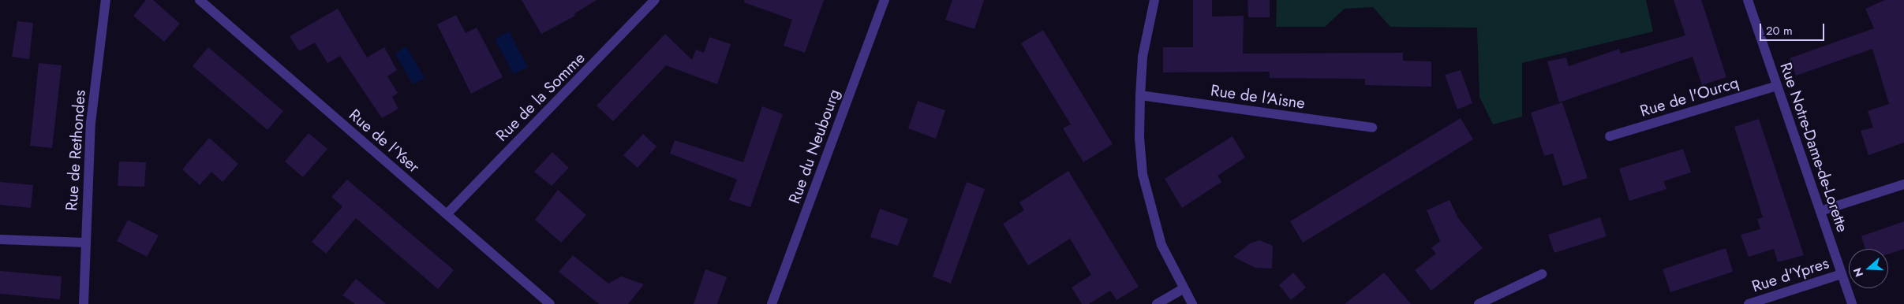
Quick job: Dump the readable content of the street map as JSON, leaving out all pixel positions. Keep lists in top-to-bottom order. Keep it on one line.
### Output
{"streets":{"street":["Rue de la Somme","Rue de l'Aisne","Rue de l'Ourcq","Rue de l'Yser","Rue du Neubourg","Rue Notre-Dame-de-Lorette","Rue de Rethondes","Rue d'Ypres"]},"crossings":[["Rue de la Somme","Rue de l'Yser"],["Rue de l'Ourcq","Rue Notre-Dame-de-Lorette"],["Rue Notre-Dame-de-Lorette","Rue d'Ypres"]],"scale_bar":"20 m","north":"left"}
